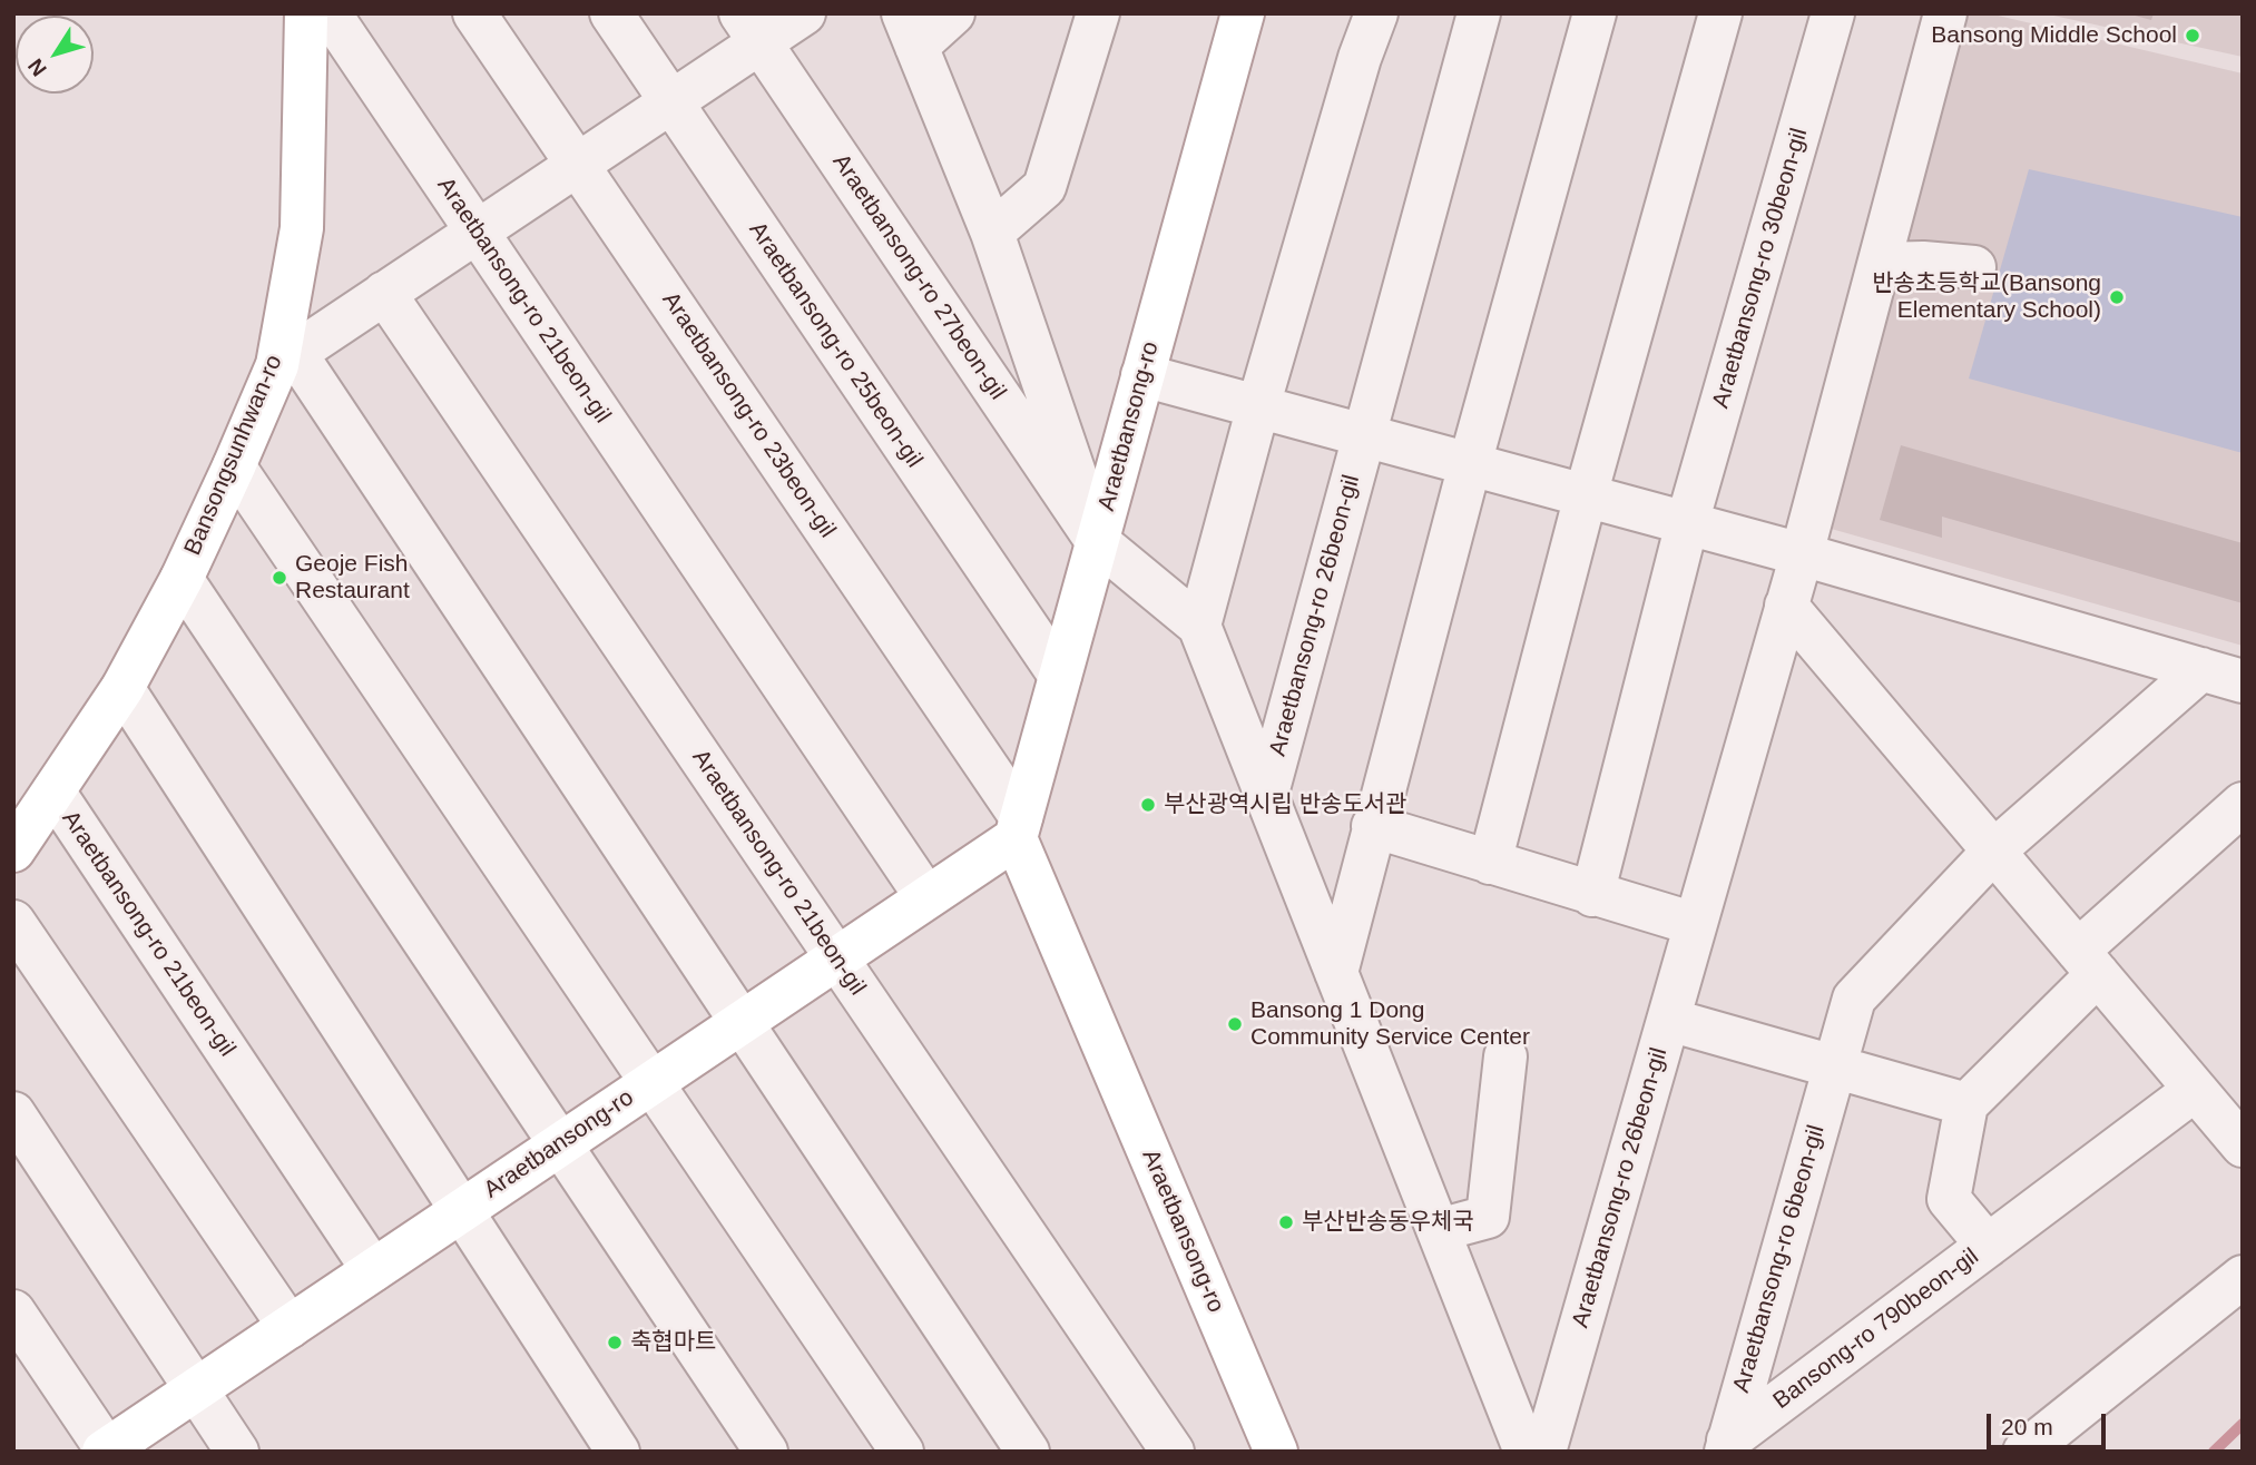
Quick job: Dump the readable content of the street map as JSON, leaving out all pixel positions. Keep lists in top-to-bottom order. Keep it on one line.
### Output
{"streets":{"main road":["Araetbansong-ro","Bansongsunhwan-ro"],"street":["Araetbansong-ro 30beon-gil","Araetbansong-ro 27beon-gil","Araetbansong-ro 21beon-gil","Araetbansong-ro 25beon-gil","Araetbansong-ro 23beon-gil","Araetbansong-ro 26beon-gil","Araetbansong-ro 6beon-gil","Bansong-ro 790beon-gil"]},"crossings":[["Araetbansong-ro 27beon-gil","Araetbansong-ro"],["Araetbansong-ro 27beon-gil","Araetbansong-ro 26beon-gil"],["Araetbansong-ro 21beon-gil","Araetbansong-ro"],["Araetbansong-ro 21beon-gil","Bansongsunhwan-ro"],["Araetbansong-ro 25beon-gil","Araetbansong-ro"],["Araetbansong-ro 23beon-gil","Araetbansong-ro"],["Araetbansong-ro","Araetbansong-ro 26beon-gil"],["Araetbansong-ro 6beon-gil","Bansong-ro 790beon-gil"]],"places":["Bansong Middle School","반송초등학교(Bansong Elementary School)","Geoje Fish Restaurant","부산광역시립 반송도서관","Bansong 1 Dong Community Service Center","부산반송동우체국","축협마트"],"scale_bar":"20 m","north":"bottom left"}
